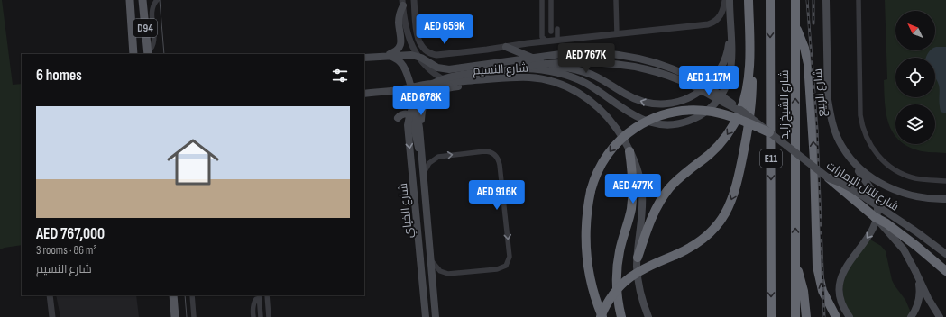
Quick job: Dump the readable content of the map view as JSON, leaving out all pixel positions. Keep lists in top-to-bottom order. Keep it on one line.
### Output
{"streets":{"highway":["شارع الشيخ زايد","E11"],"main road":["D94","شارع النسيم","شارع الربيع","شارع تلال الإمارات","شارع الخياي"]},"crossings":[["شارع النسيم","شارع الخياي"]],"north":"top left","page":{"price":["AED 659K","AED 767K","AED 1.17M","AED 678K","AED 477K","AED 916K"],"heading":"6 homes","list":[{"name":"AED 767,000","note":"3 rooms · 86 m² · شارع النسيم"}]}}
